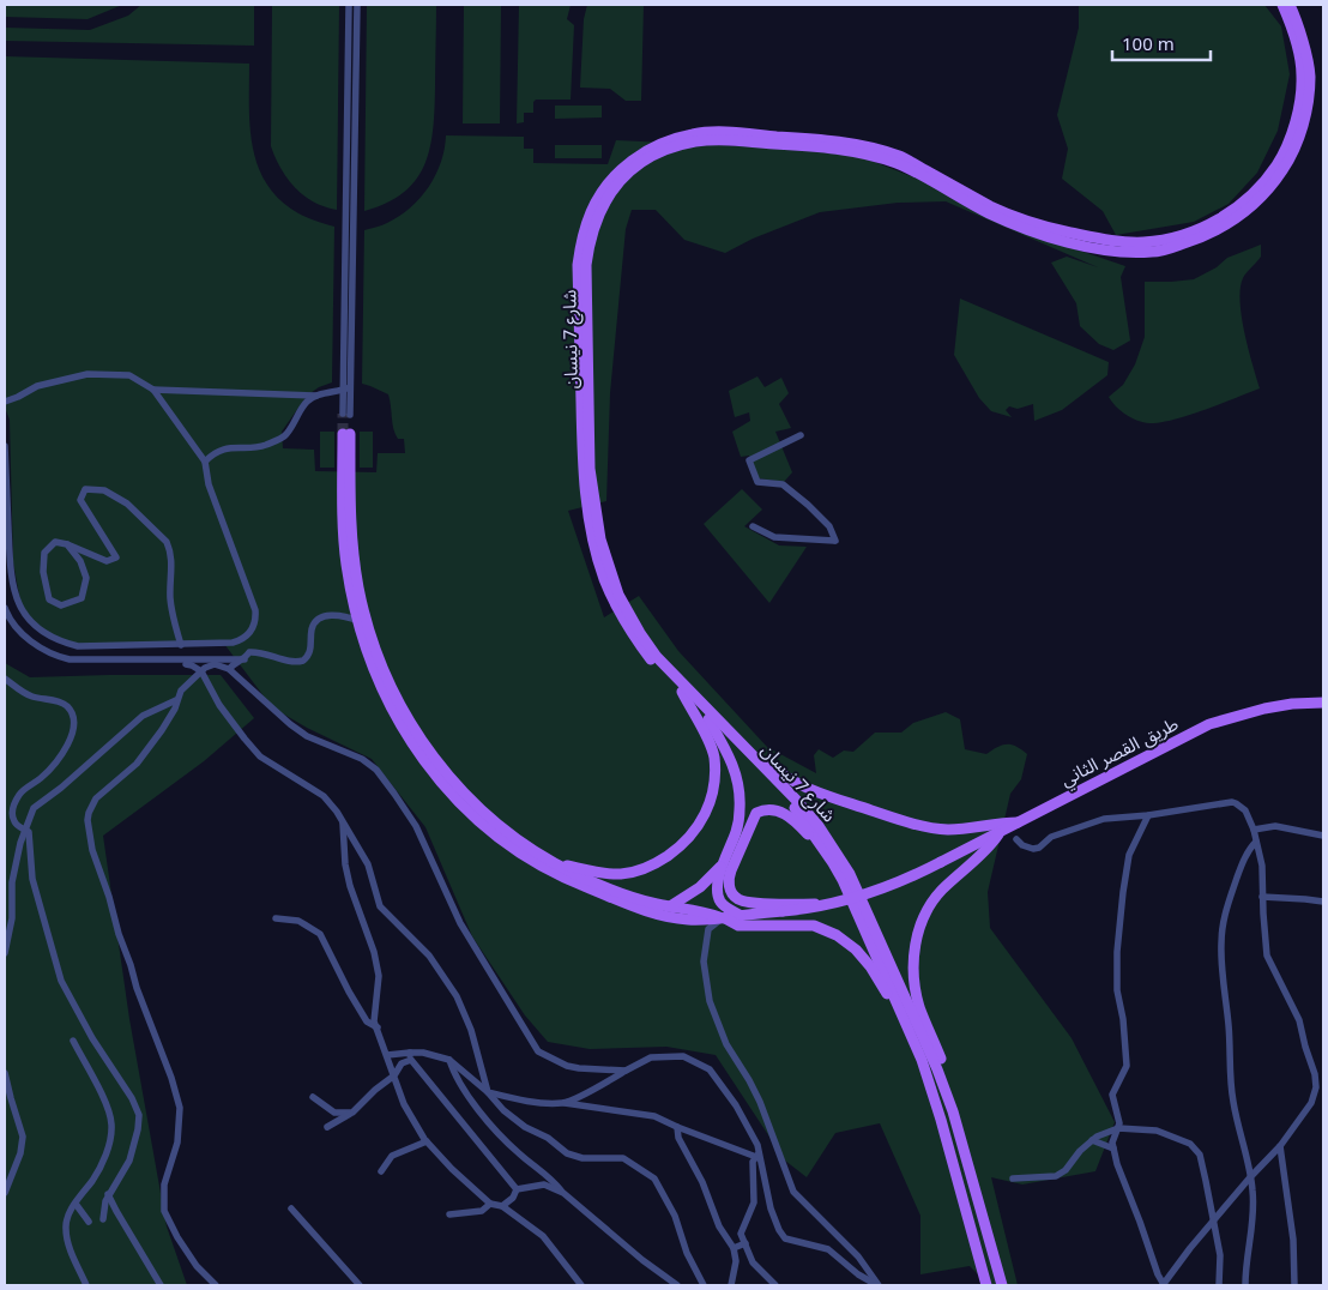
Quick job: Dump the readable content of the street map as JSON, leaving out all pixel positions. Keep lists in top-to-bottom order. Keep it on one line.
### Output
{"streets":{"main road":["شارع 7 نيسان","طريق القصر الثاني"]},"scale_bar":"100 m"}
